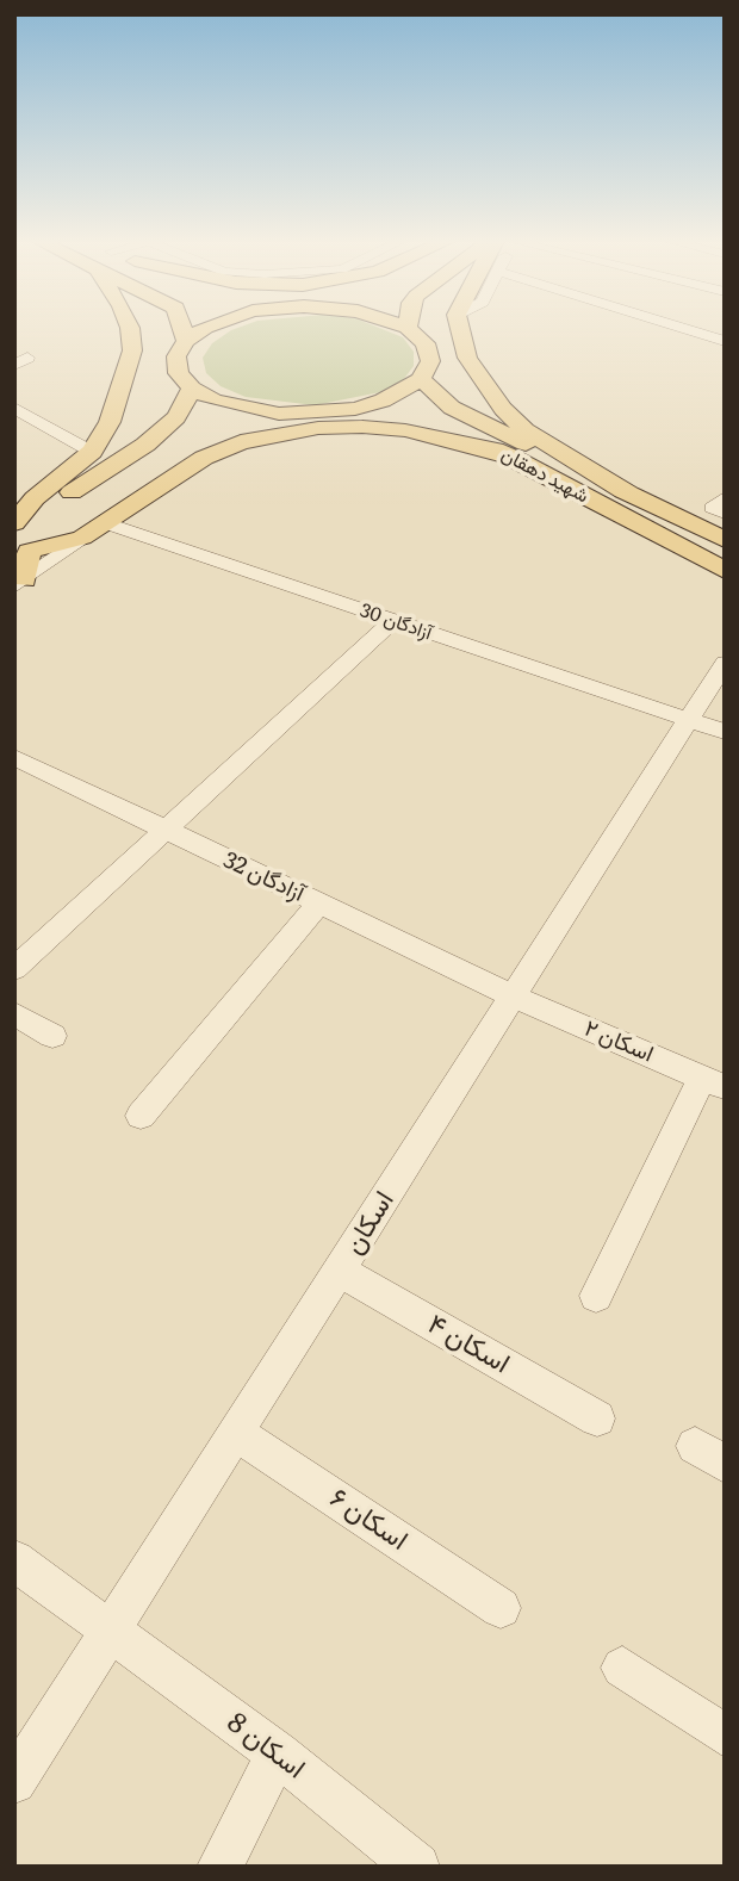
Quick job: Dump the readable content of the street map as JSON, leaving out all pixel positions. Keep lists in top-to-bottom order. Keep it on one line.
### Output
{"streets":{"main road":["شهید دهقان"],"street":["آزادگان 30","آزادگان 32","اسکان ۲","اسکان","اسکان ۴","اسکان ۶","اسکان 8"]},"crossings":[["آزادگان 30","اسکان"],["آزادگان 32","اسکان ۲"],["آزادگان 32","اسکان"],["اسکان ۲","اسکان"],["اسکان","اسکان ۴"],["اسکان","اسکان ۶"],["اسکان","اسکان 8"]]}
